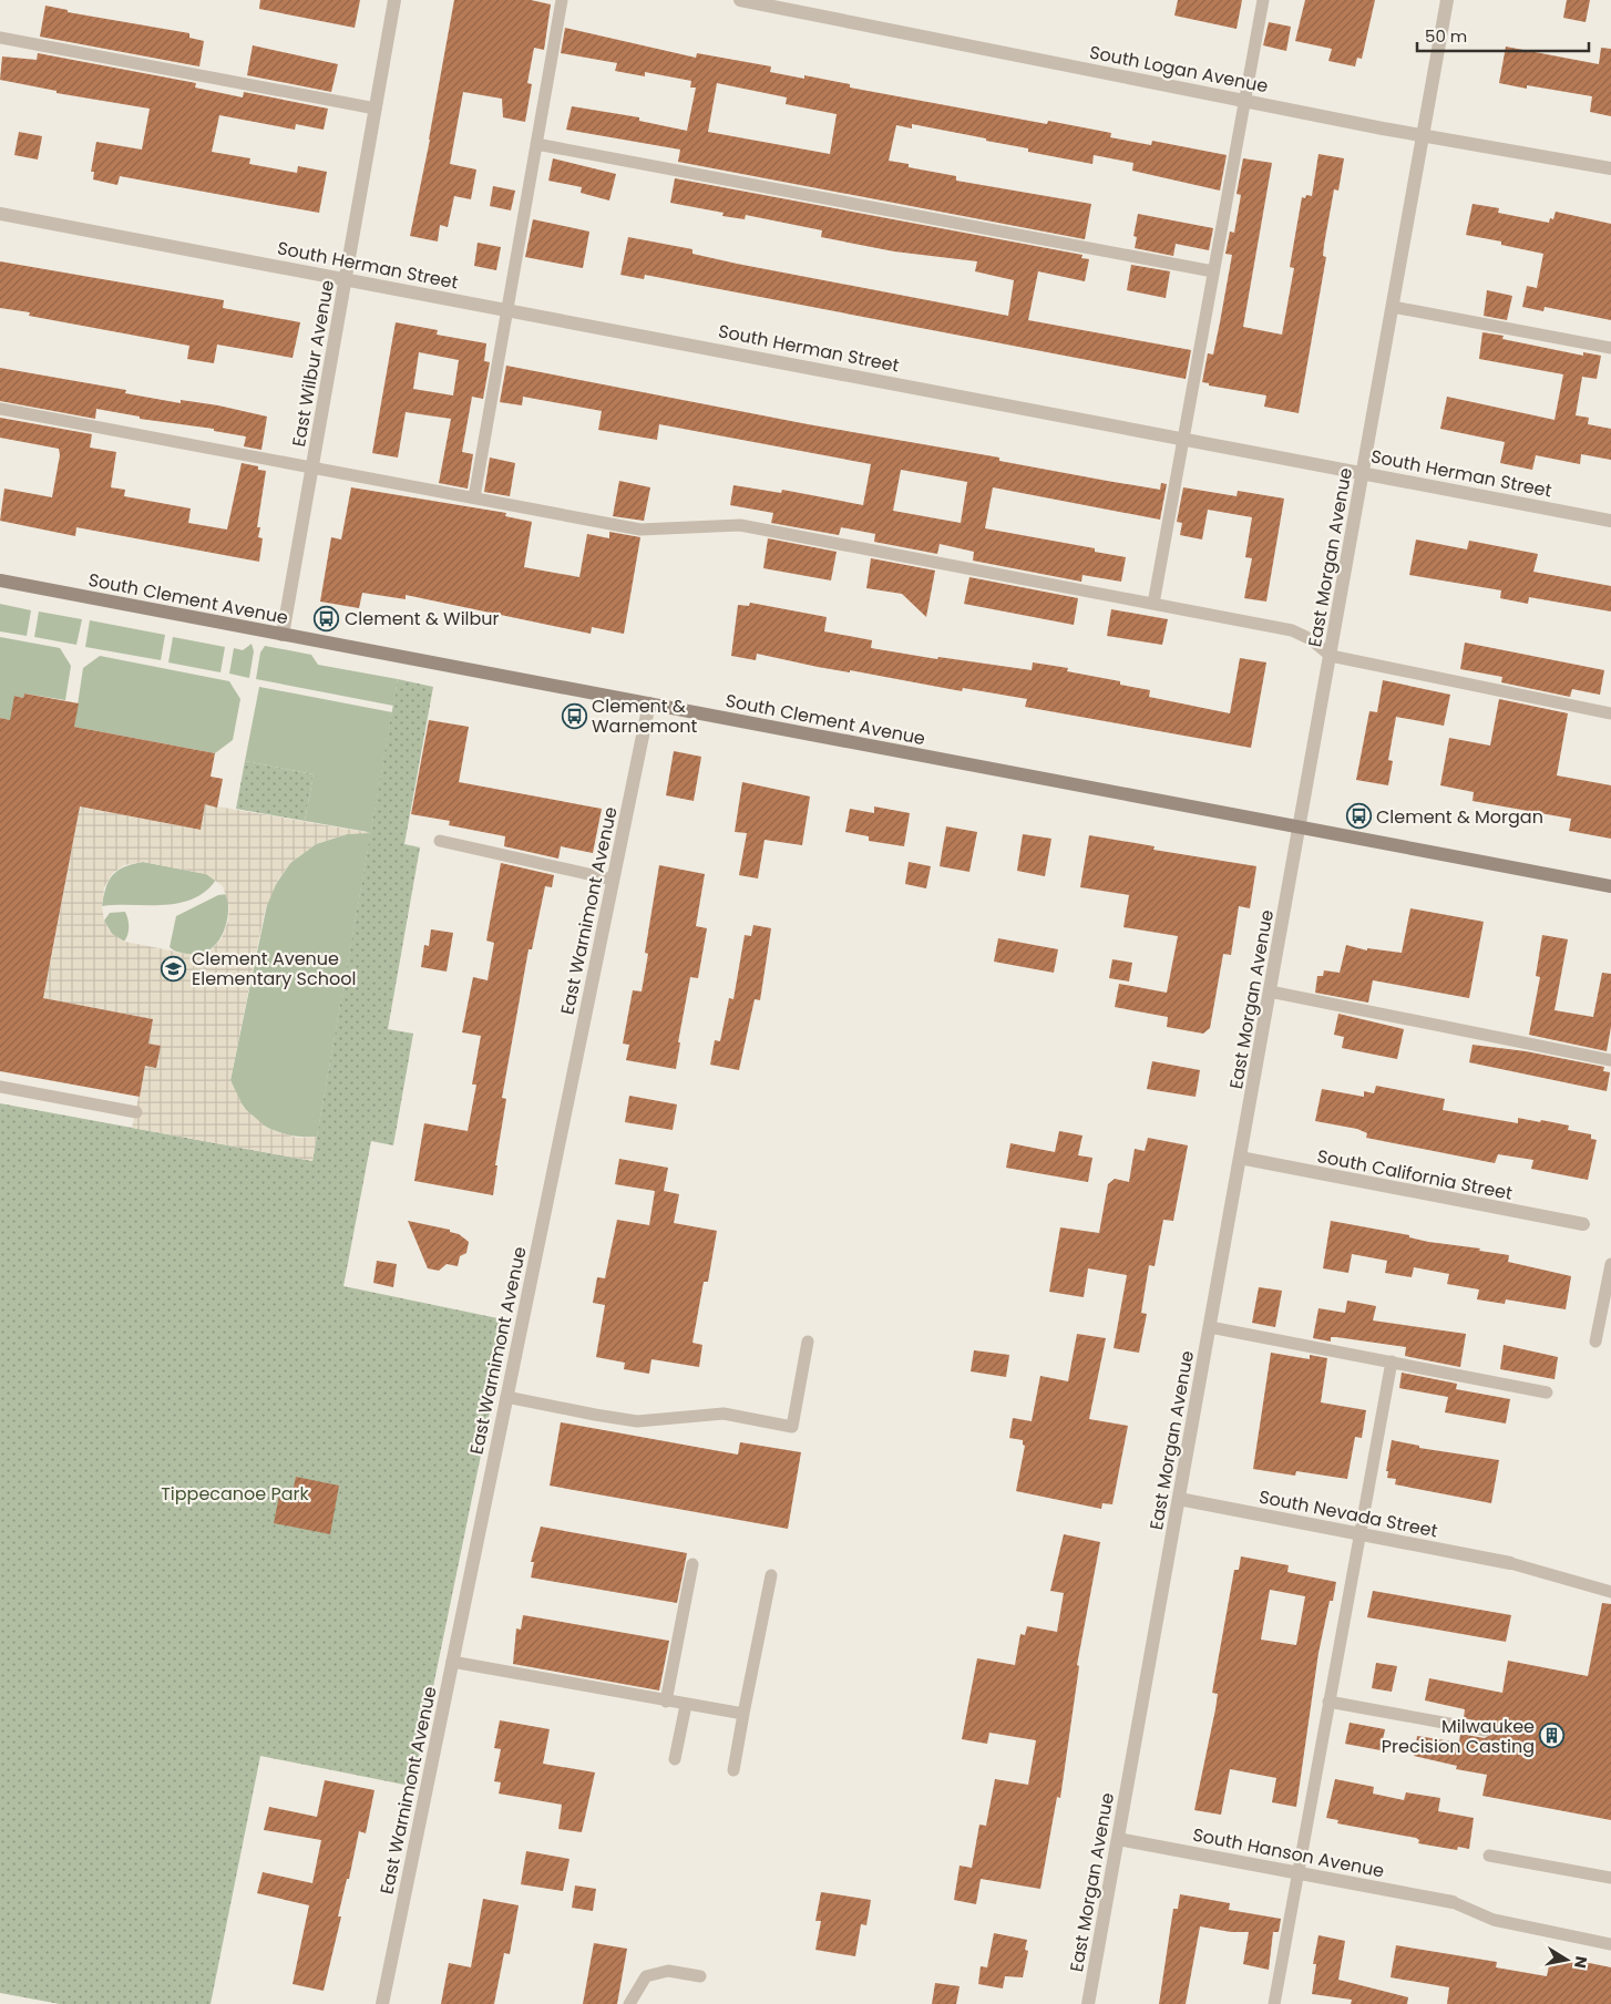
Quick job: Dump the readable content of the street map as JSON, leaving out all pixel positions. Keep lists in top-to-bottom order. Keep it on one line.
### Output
{"streets":{"street":["South Logan Avenue","South Herman Street","East Wilbur Avenue","East Morgan Avenue","South Clement Avenue","East Warnimont Avenue","South California Street","South Nevada Street","South Hanson Avenue"]},"crossings":[["South Logan Avenue","East Morgan Avenue"],["South Herman Street","East Wilbur Avenue"],["South Herman Street","East Morgan Avenue"],["East Wilbur Avenue","South Clement Avenue"],["East Morgan Avenue","South Clement Avenue"],["East Morgan Avenue","South California Street"],["East Morgan Avenue","South Nevada Street"],["East Morgan Avenue","South Hanson Avenue"],["South Clement Avenue","East Warnimont Avenue"]],"parks":["Tippecanoe Park"],"places":{"bus stop":["Clement & Wilbur","Clement & Warnemont","Clement & Morgan"],"school or university":["Clement Avenue Elementary School"],"building":["Milwaukee Precision Casting"]},"scale_bar":"50 m","north":"right"}
